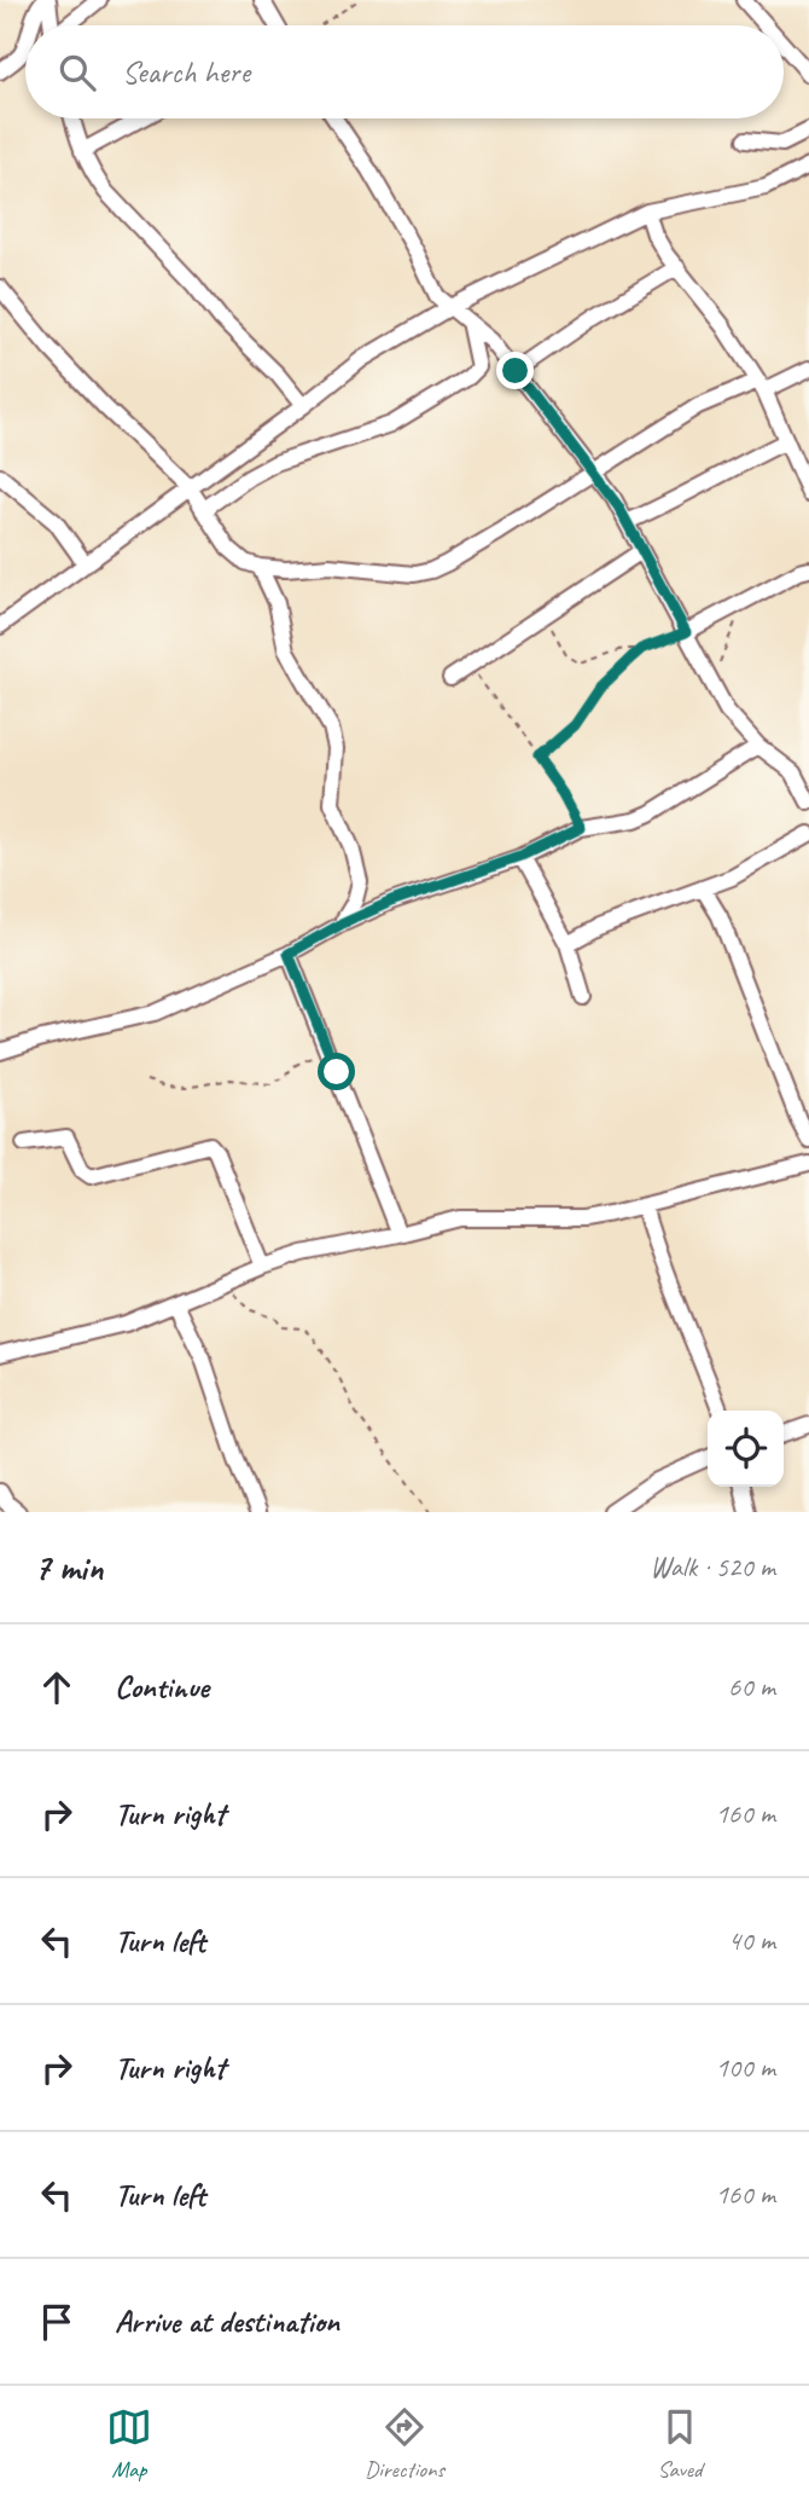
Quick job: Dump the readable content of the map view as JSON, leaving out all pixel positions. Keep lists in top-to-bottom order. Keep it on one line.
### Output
{"page":{"search":"Search here","heading":["7 min","Walk · 520 m"],"list":[["Continue","60 m"],["Turn right","160 m"],["Turn left","40 m"],["Turn right","100 m"],["Turn left","160 m"],"Arrive at destination"],"nav":["Map","Directions","Saved"]}}
